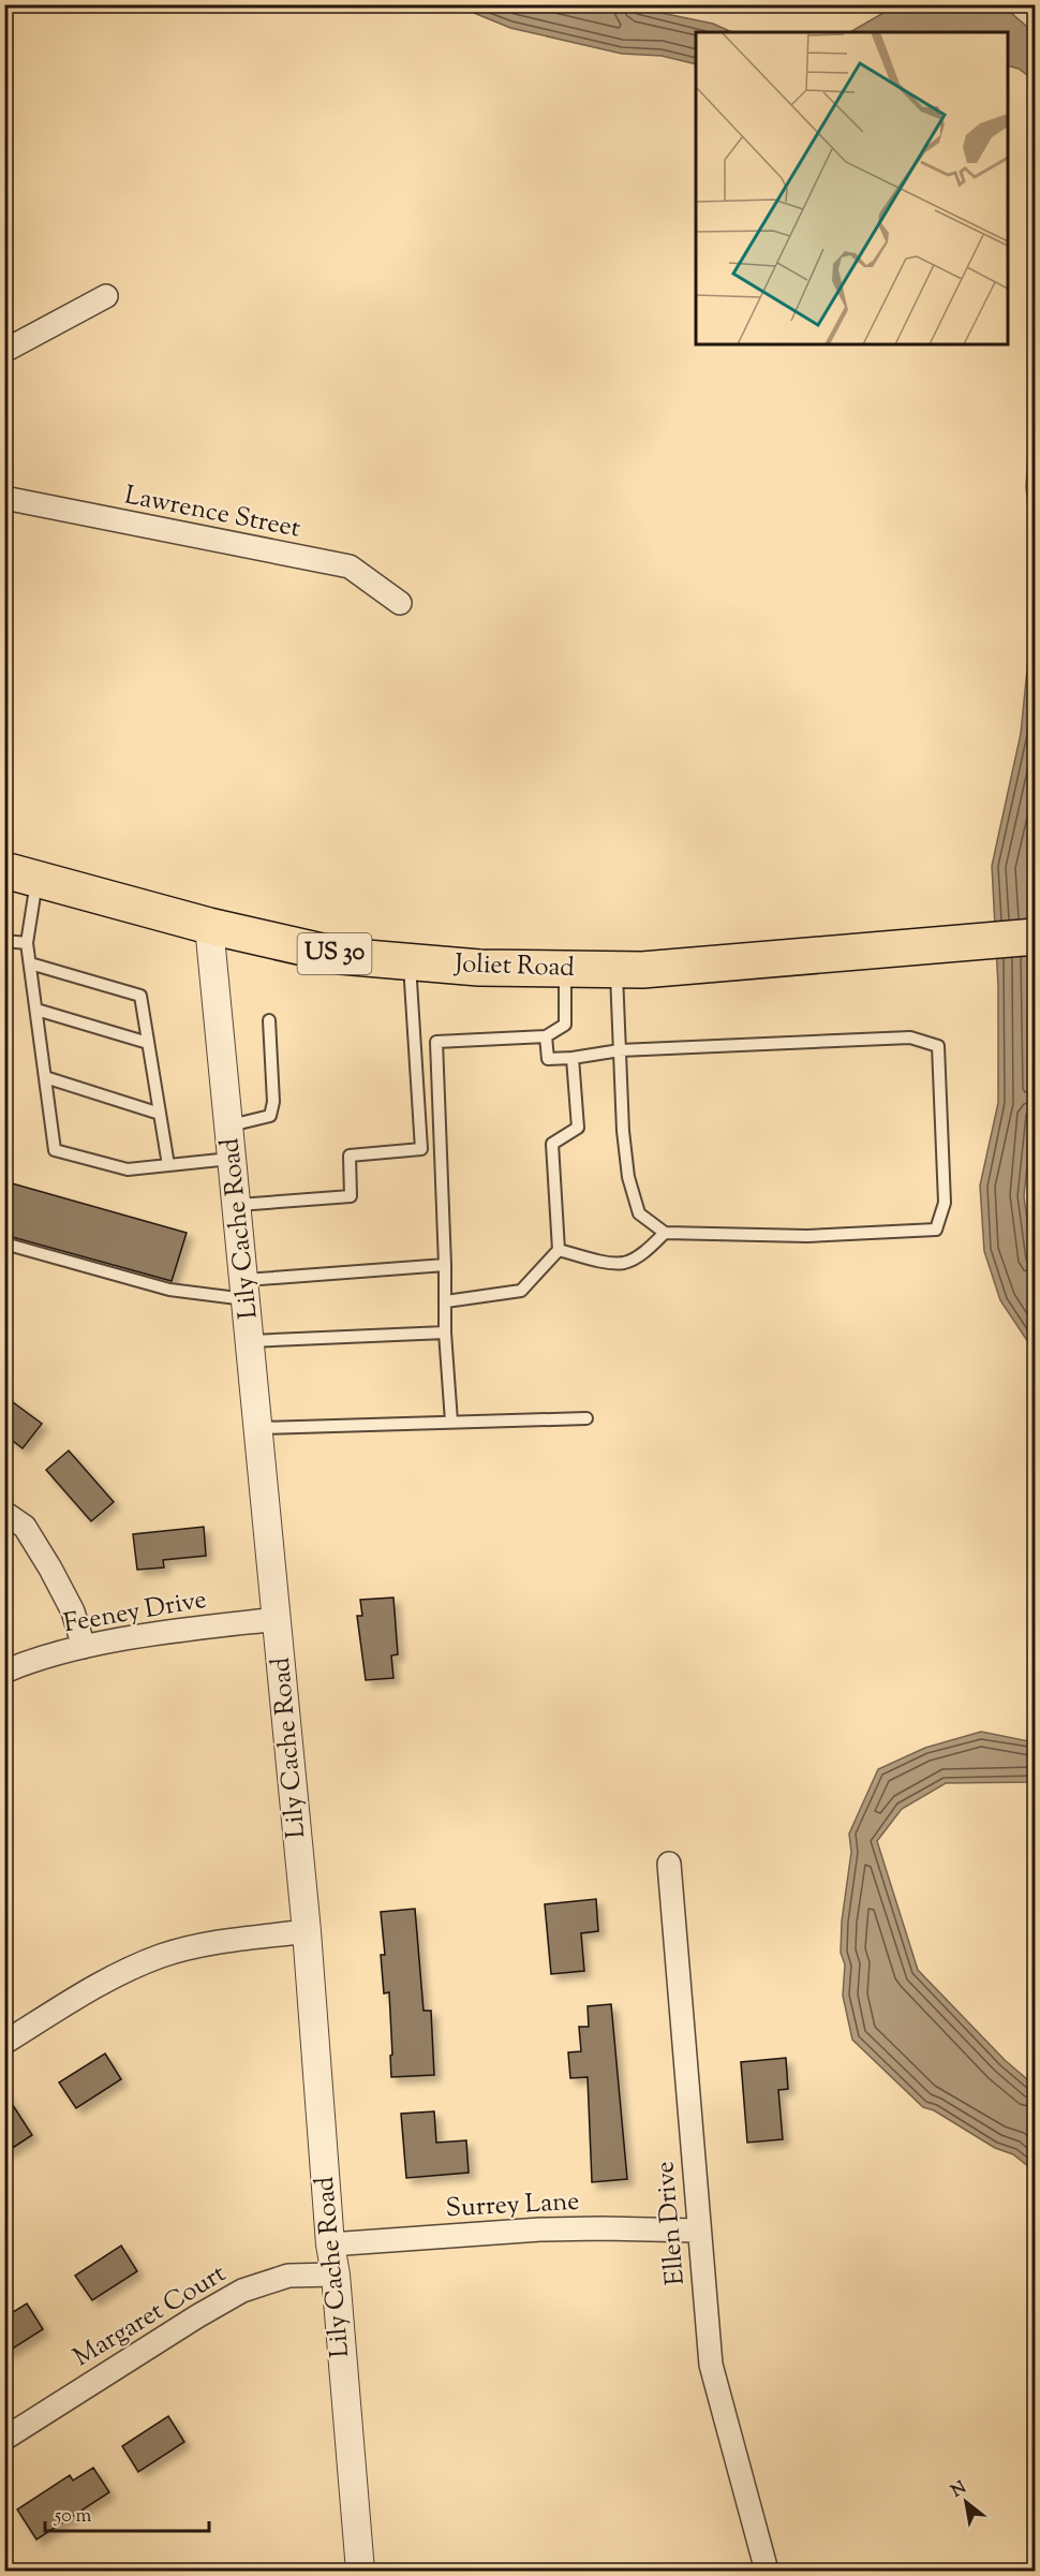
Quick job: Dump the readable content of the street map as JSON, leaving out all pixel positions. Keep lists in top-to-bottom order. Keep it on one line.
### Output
{"streets":{"main road":["US 30","Joliet Road"],"street":["Lawrence Street","Lily Cache Road","Feeney Drive","Surrey Lane","Ellen Drive","Margaret Court"]},"crossings":[["Joliet Road","Lily Cache Road"],["Lily Cache Road","Feeney Drive"],["Lily Cache Road","Surrey Lane"],["Lily Cache Road","Margaret Court"],["Surrey Lane","Ellen Drive"]],"scale_bar":"50 m","north":"top left"}
